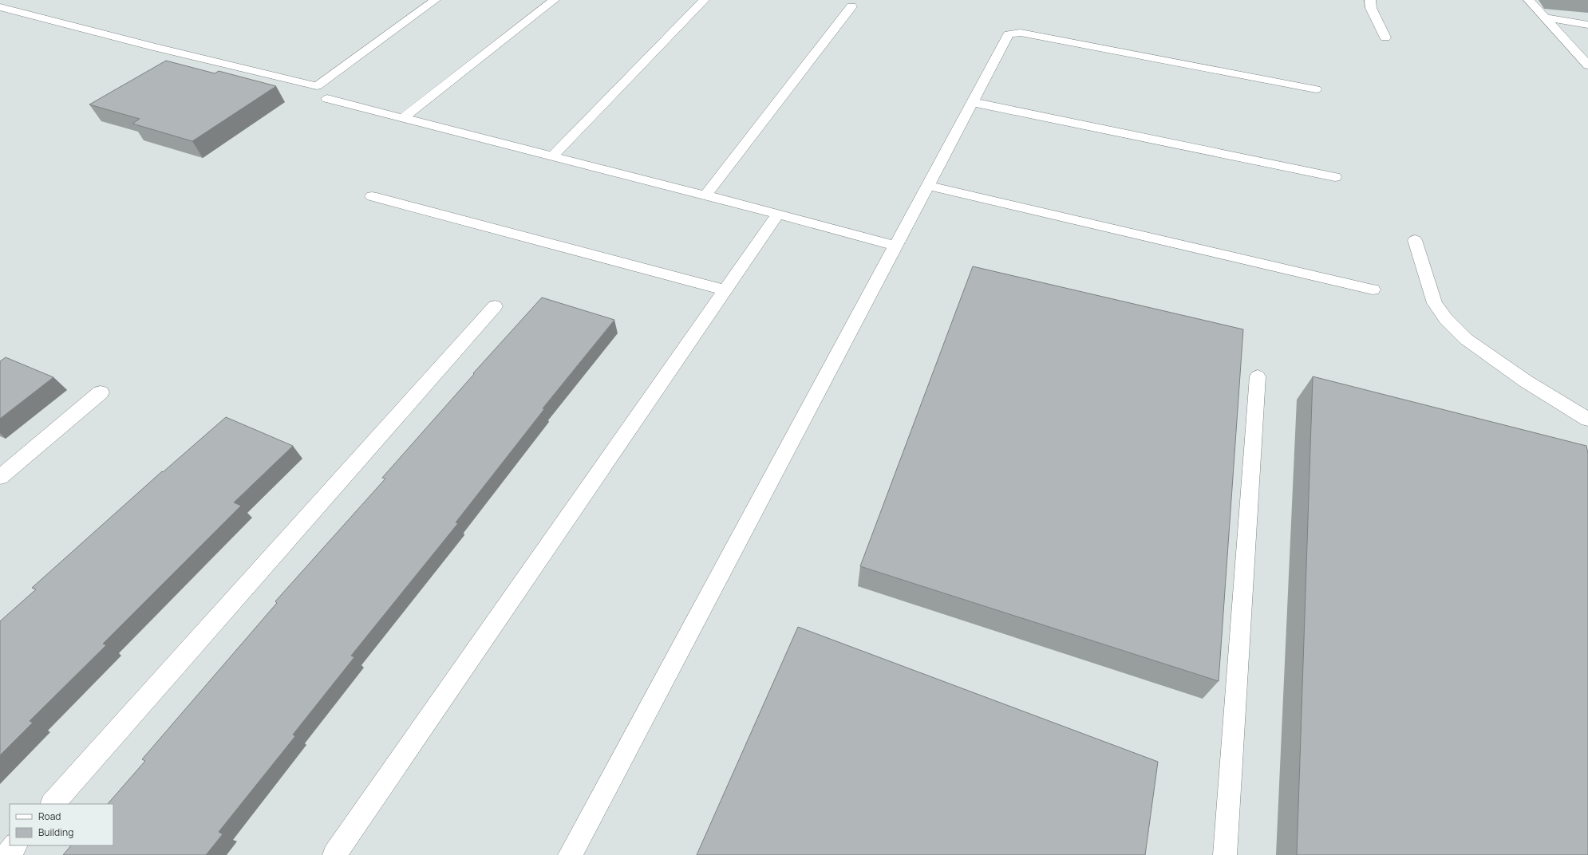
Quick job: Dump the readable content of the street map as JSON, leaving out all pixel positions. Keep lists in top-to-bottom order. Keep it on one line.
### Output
{"legend":["Road","Building"]}
